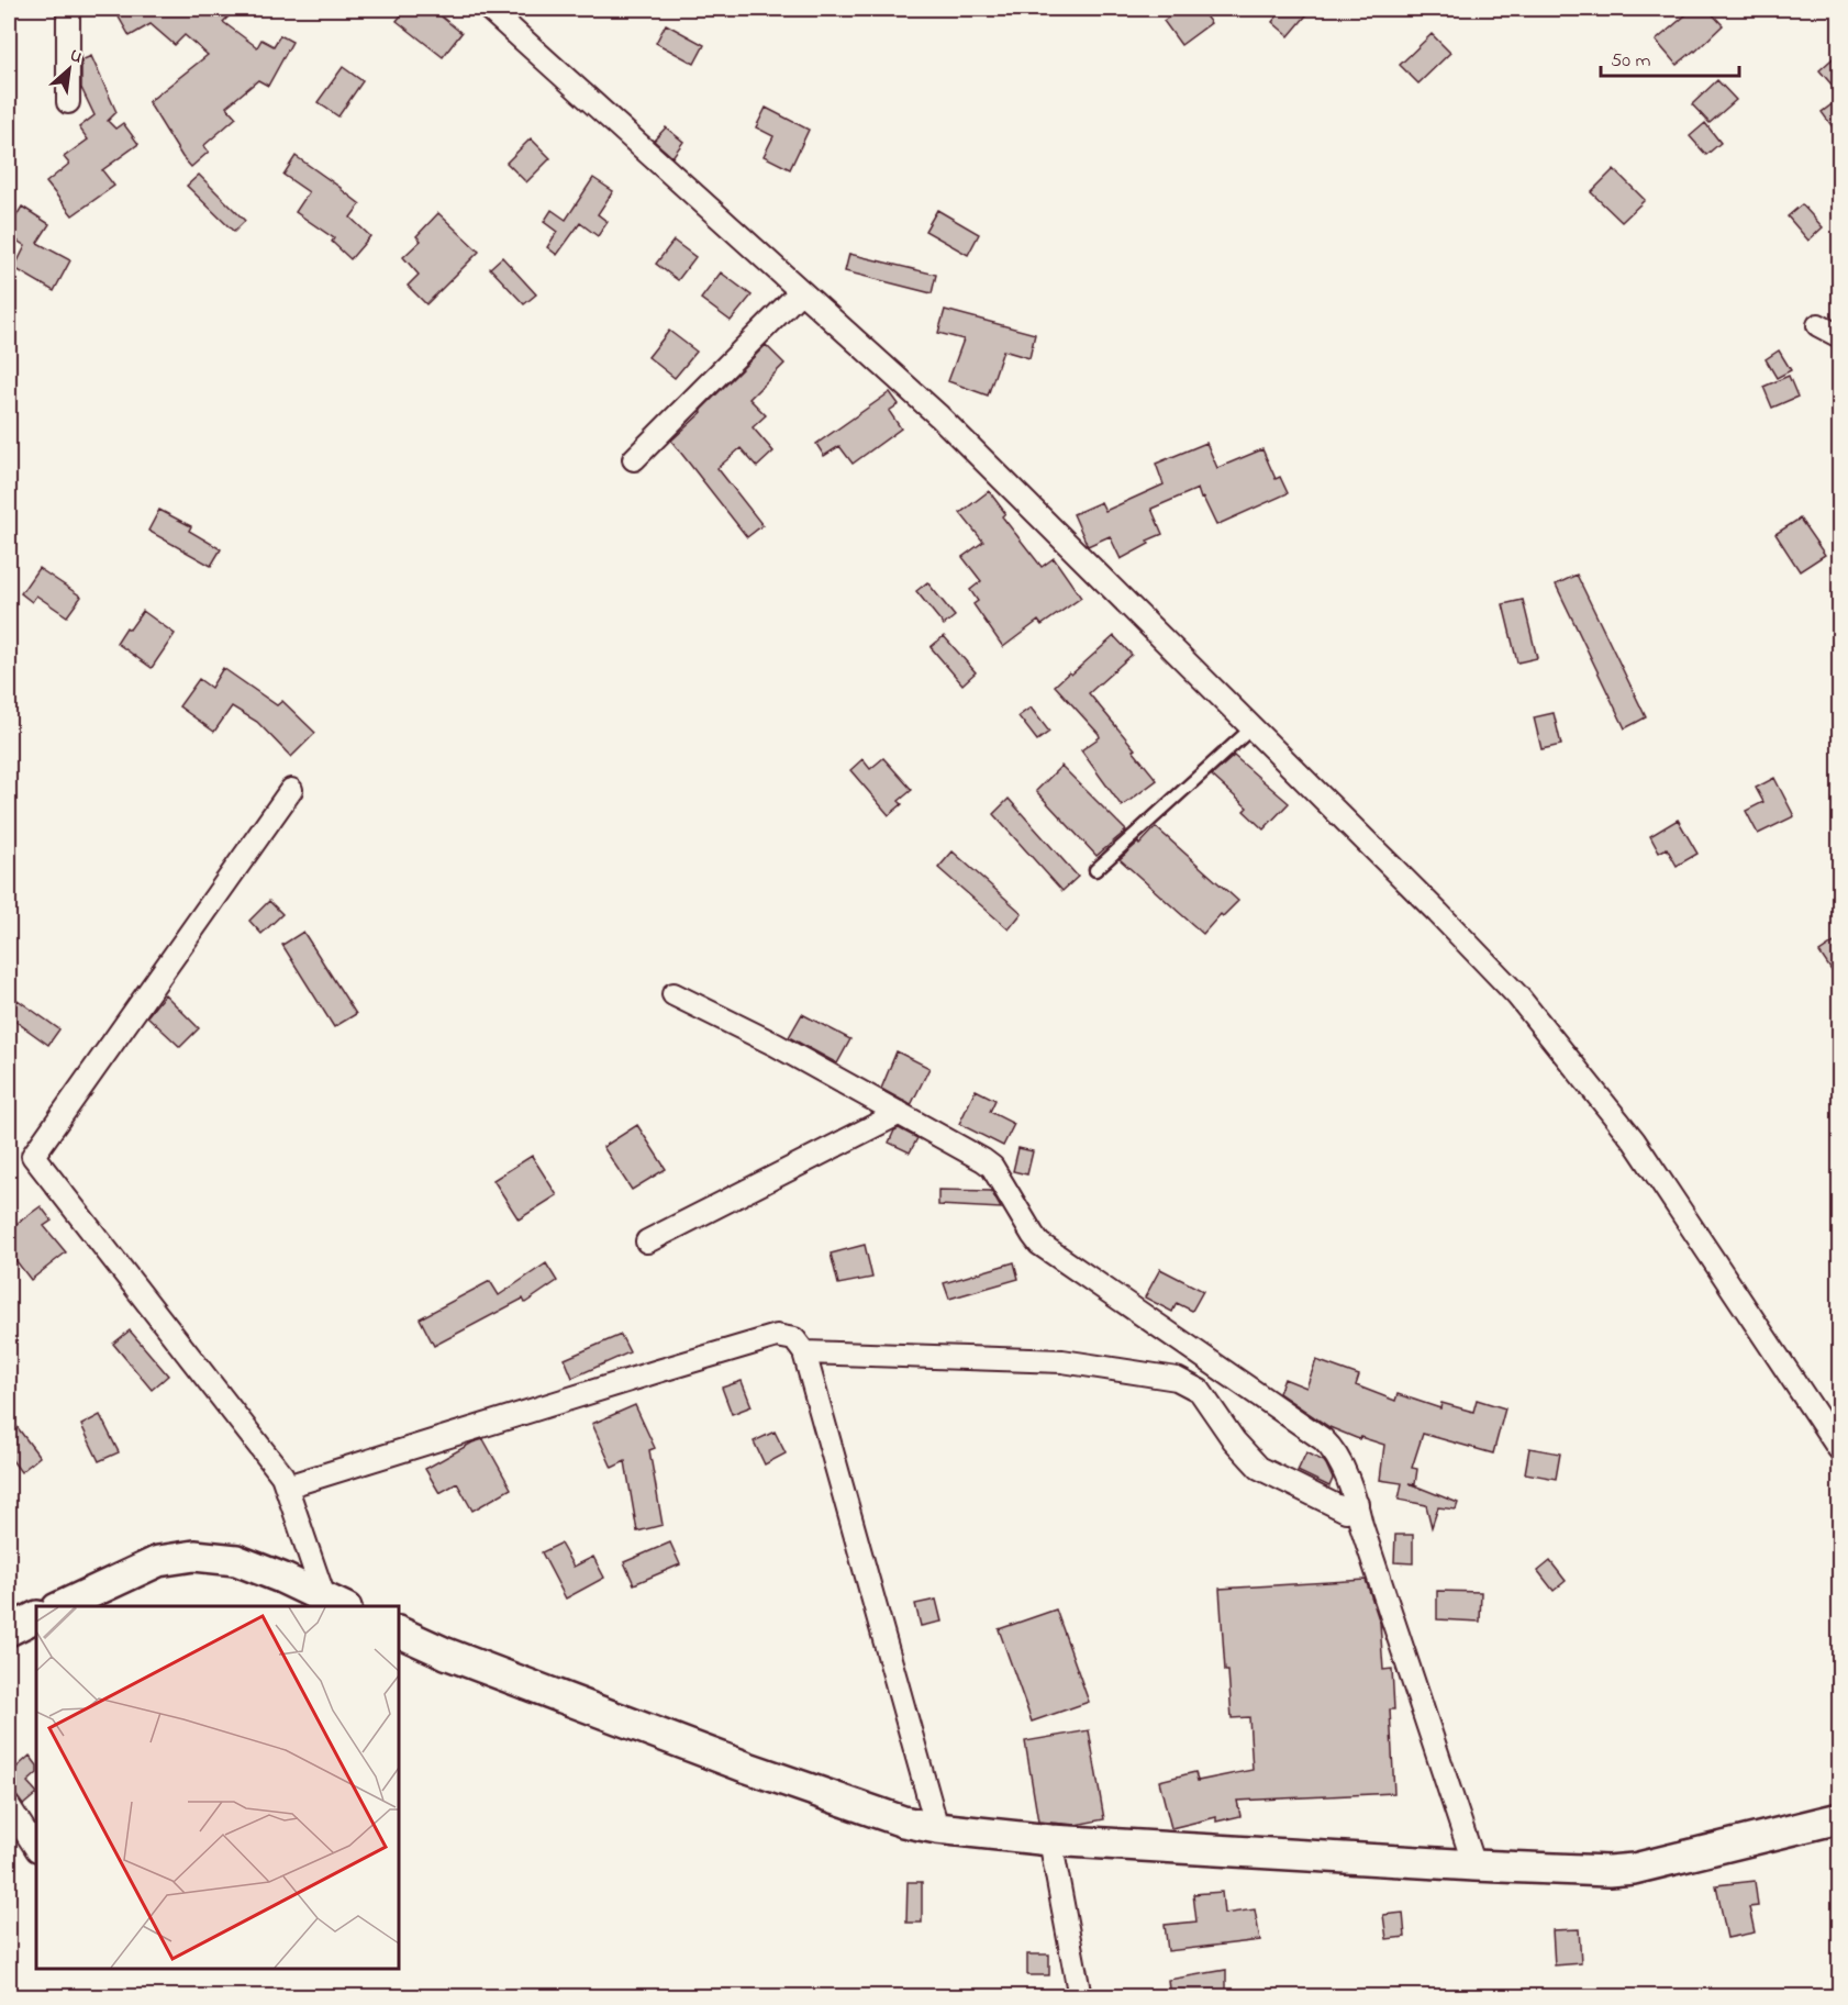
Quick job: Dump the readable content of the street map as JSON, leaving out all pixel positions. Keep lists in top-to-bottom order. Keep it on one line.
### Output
{"scale_bar":"50 m","north":"top right"}
